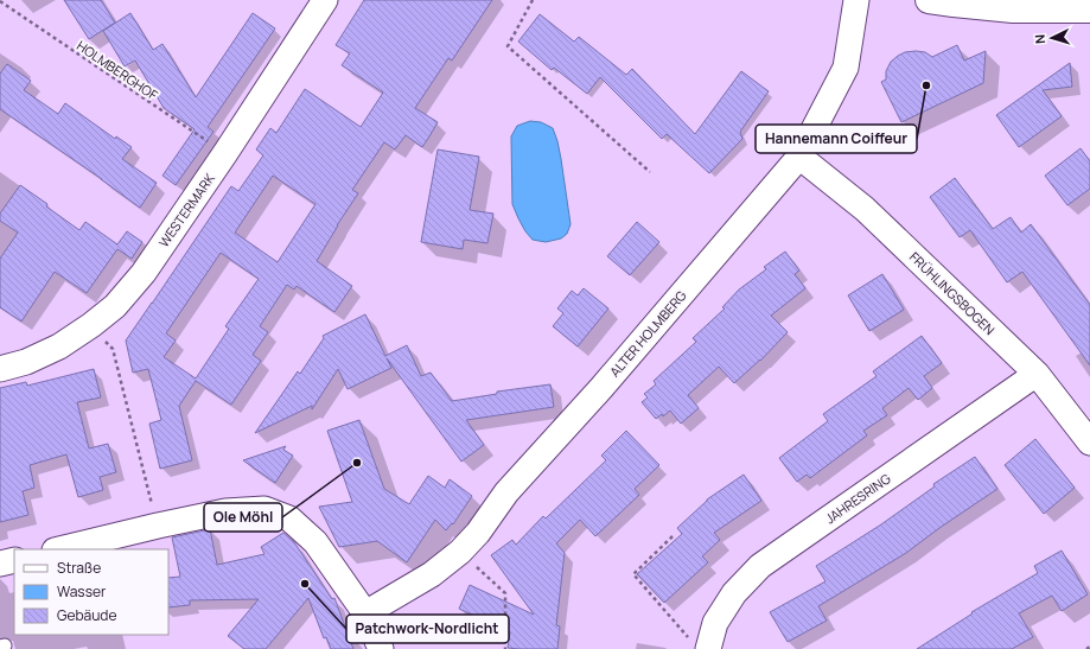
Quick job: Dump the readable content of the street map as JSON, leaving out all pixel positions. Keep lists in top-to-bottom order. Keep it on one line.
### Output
{"streets":{"street":["WESTERMARK","FRÜHLINGSBOGEN","ALTER HOLMBERG","JAHRESRING"],"path":["HOLMBERGHOF"]},"crossings":[["HOLMBERGHOF","WESTERMARK"],["FRÜHLINGSBOGEN","ALTER HOLMBERG"],["FRÜHLINGSBOGEN","JAHRESRING"]],"places":["Hannemann Coiffeur","Ole Möhl","Patchwork-Nordlicht"],"legend":["Straße","Wasser","Gebäude"],"north":"left"}
